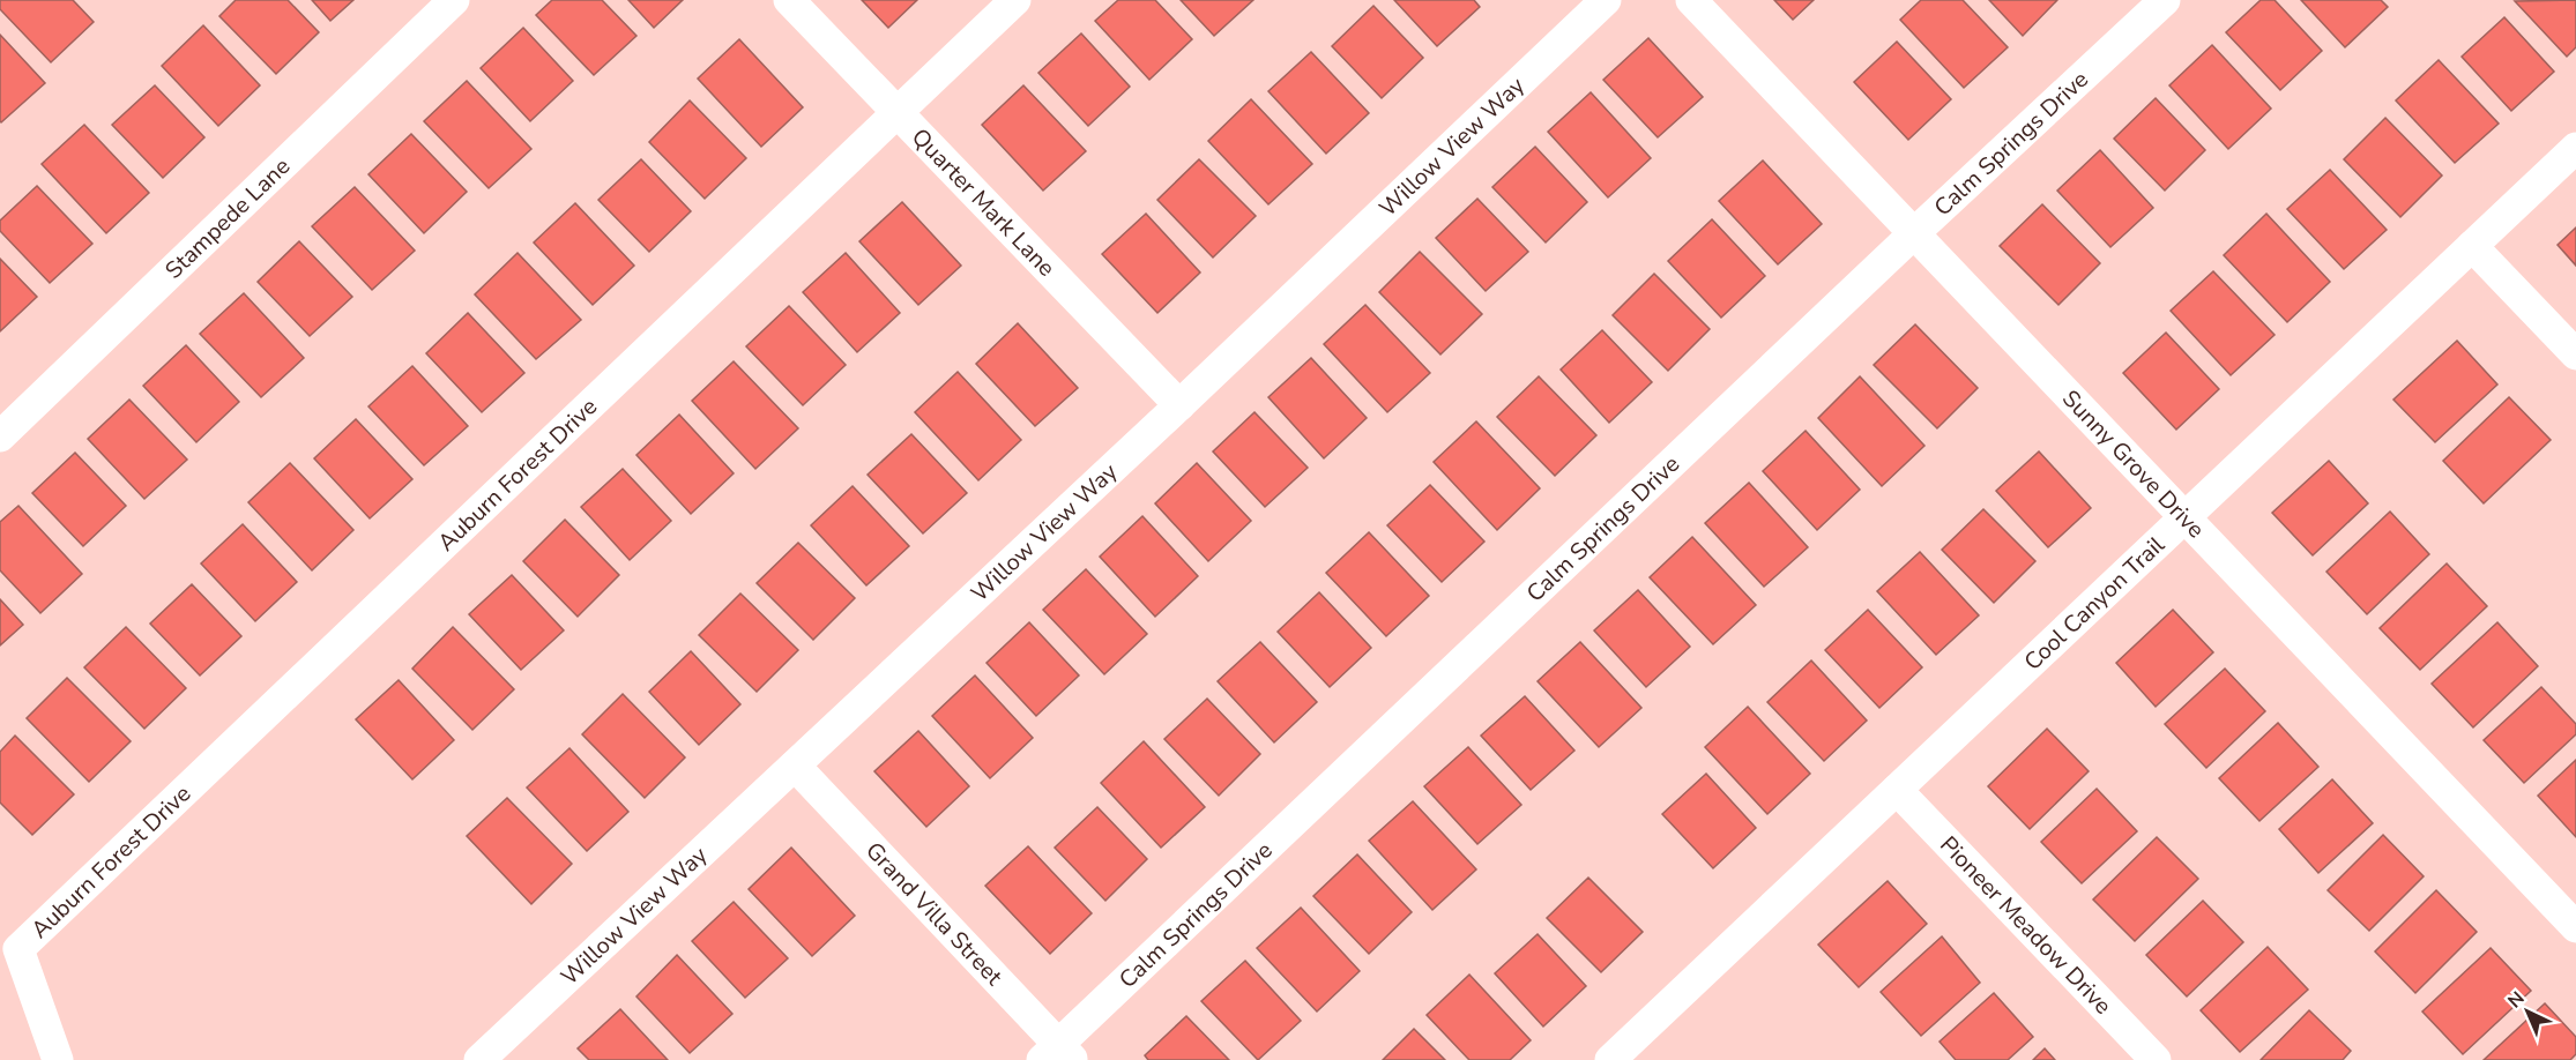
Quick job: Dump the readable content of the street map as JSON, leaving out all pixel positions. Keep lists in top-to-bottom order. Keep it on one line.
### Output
{"streets":{"street":["Calm Springs Drive","Willow View Way","Quarter Mark Lane","Stampede Lane","Sunny Grove Drive","Auburn Forest Drive","Cool Canyon Trail","Grand Villa Street","Pioneer Meadow Drive"]},"crossings":[["Calm Springs Drive","Sunny Grove Drive"],["Calm Springs Drive","Grand Villa Street"],["Willow View Way","Quarter Mark Lane"],["Willow View Way","Grand Villa Street"],["Quarter Mark Lane","Auburn Forest Drive"],["Sunny Grove Drive","Cool Canyon Trail"],["Cool Canyon Trail","Pioneer Meadow Drive"]],"north":"top left"}
